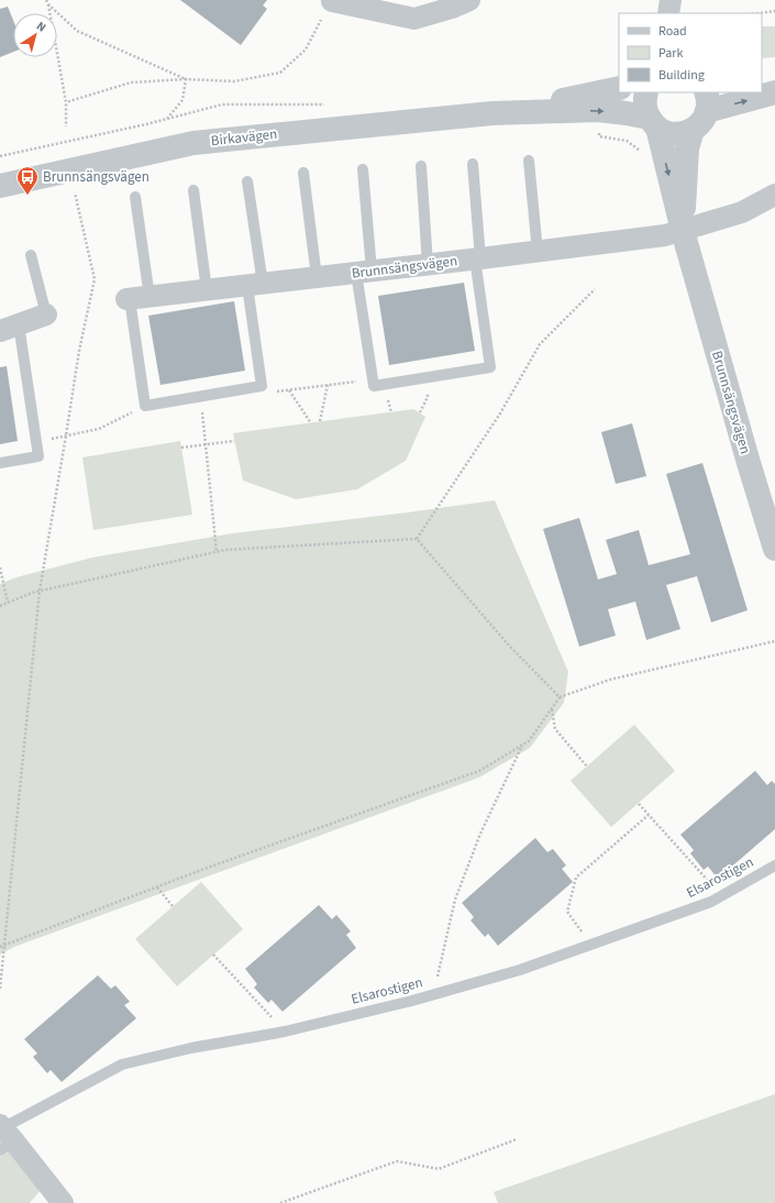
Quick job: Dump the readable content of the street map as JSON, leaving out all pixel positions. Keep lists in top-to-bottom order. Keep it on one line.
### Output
{"streets":{"street":["Birkavägen","Brunnsängsvägen"],"lane":["Elsarostigen"]},"crossings":[["Birkavägen","Brunnsängsvägen"]],"places":{"bus stop":["Brunnsängsvägen"]},"legend":["Road","Park","Building"],"north":"top right"}
